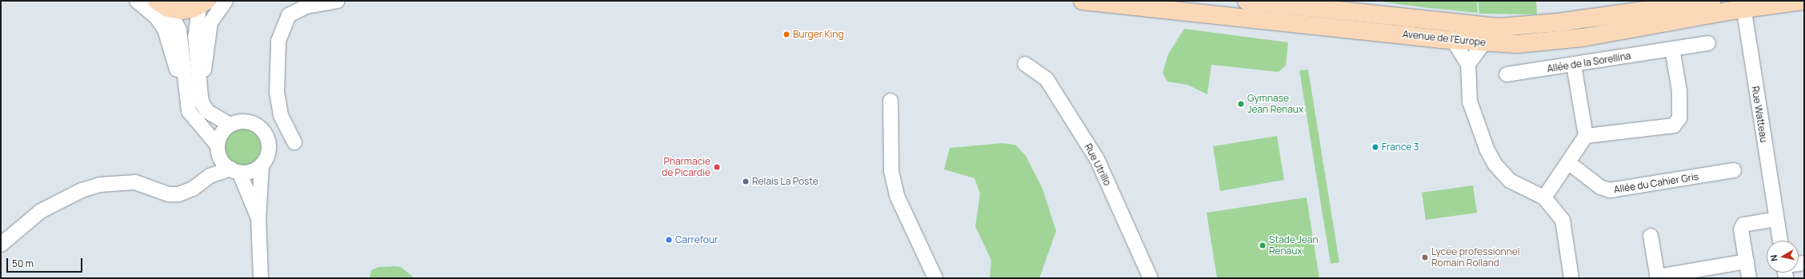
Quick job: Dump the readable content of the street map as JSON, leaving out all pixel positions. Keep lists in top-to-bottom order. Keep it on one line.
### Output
{"streets":{"main road":["Avenue de l'Europe"],"street":["Allée de la Sorellina","Rue Watteau","Rue Utrillo","Allée du Cahier Gris"]},"crossings":[["Avenue de l'Europe","Rue Watteau"]],"places":["Burger King","Gymnase Jean Renaux","France 3","Pharmacie de Picardie","Relais La Poste","Carrefour","Stade Jean Renaux","Lycée professionnel Romain Rolland"],"scale_bar":"50 m","north":"left"}
